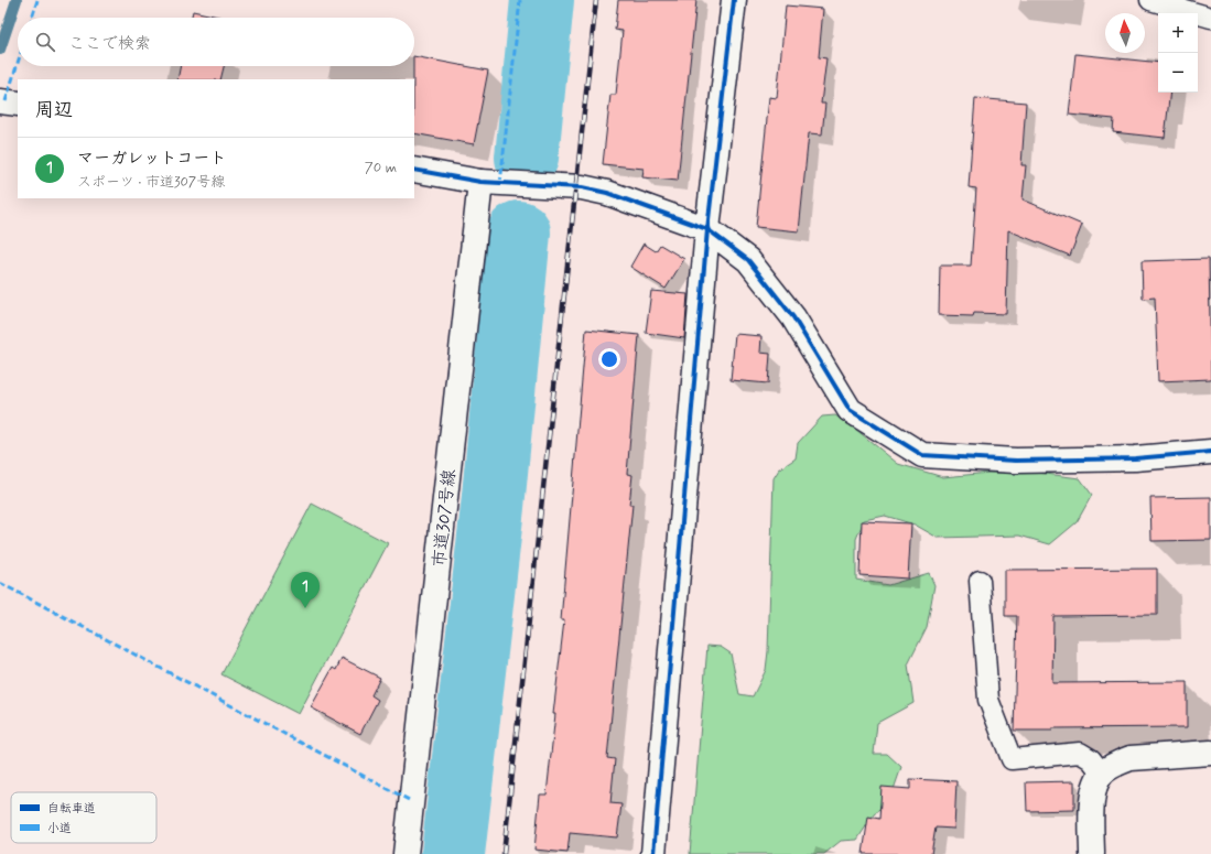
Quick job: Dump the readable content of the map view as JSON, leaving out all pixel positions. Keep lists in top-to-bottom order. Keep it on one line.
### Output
{"streets":{"street":["市道307号線"]},"legend":["自転車道","小道"],"north":"top","page":{"map_buttons":["+","−"],"search":"ここで検索","heading":"周辺","list":[{"mark":"1","name":"マーガレットコート","note":"スポーツ · 市道307号線","value":"70 m"}],"pins":"1"}}
